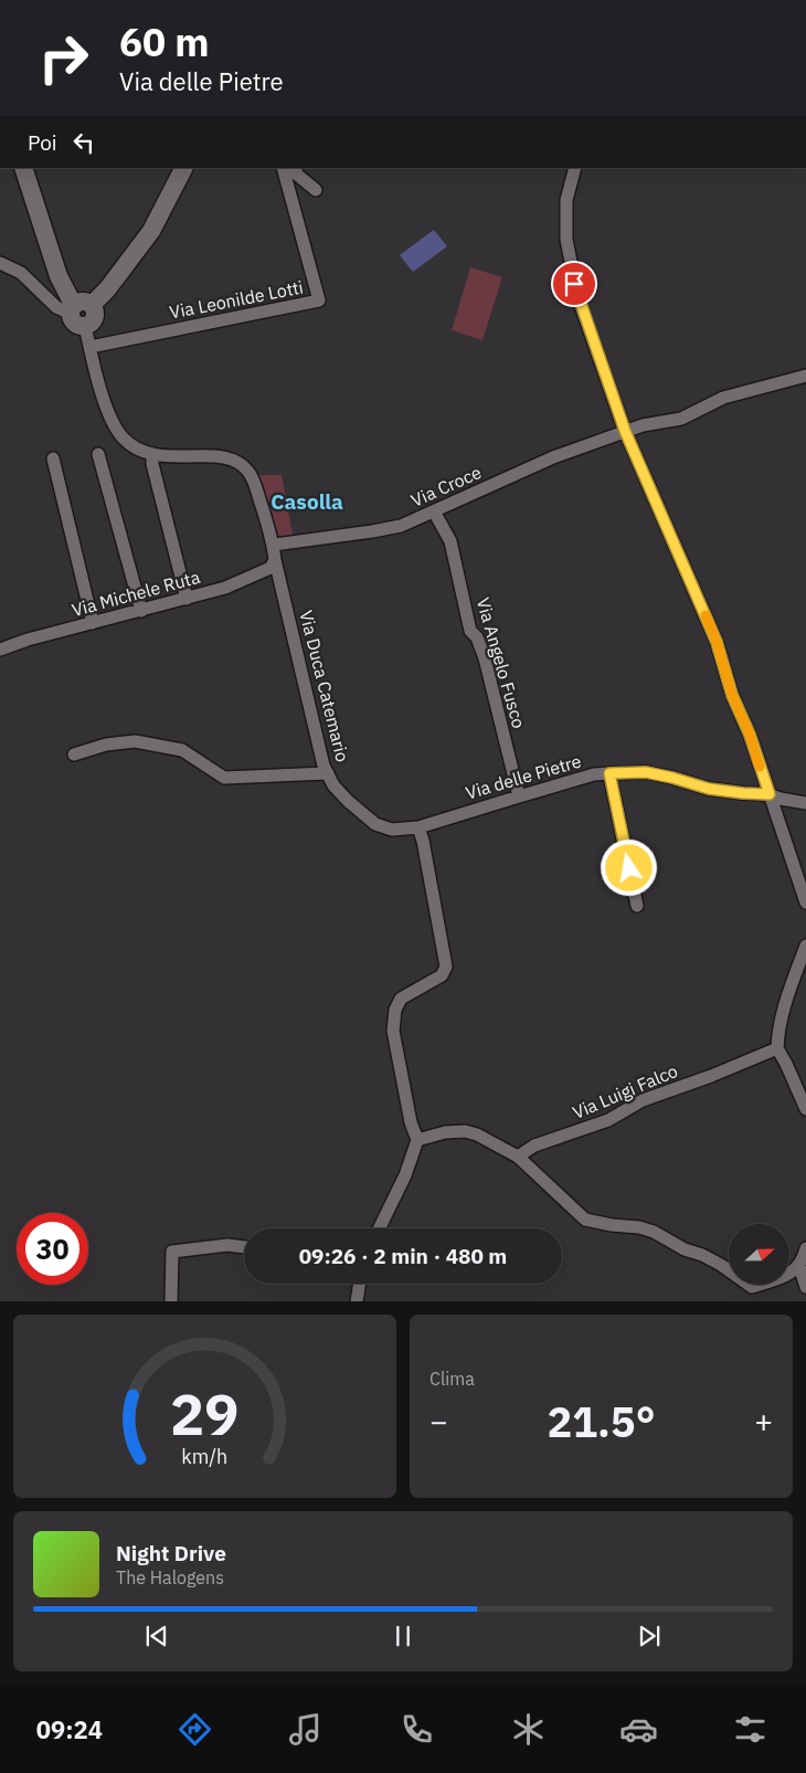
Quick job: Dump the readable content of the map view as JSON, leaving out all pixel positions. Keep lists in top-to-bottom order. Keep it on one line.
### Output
{"streets":{"street":["Via Leonilde Lotti","Via Croce","Via Michele Ruta","Via Angelo Fusco","Via Duca Catemario","Via delle Pietre","Via Luigi Falco"]},"crossings":[["Via Leonilde Lotti","Via Duca Catemario"],["Via Croce","Via Angelo Fusco"],["Via Croce","Via Duca Catemario"],["Via Michele Ruta","Via Duca Catemario"],["Via Angelo Fusco","Via delle Pietre"],["Via Duca Catemario","Via delle Pietre"]],"districts":["Casolla"],"north":"right","page":{"turn":["60 m","Via delle Pietre"],"then":"Poi","limit":"30","trip":"09:26 · 2 min · 480 m","tile":"Clima","heat":["−","21.5°","+"],"song":["Night Drive","The Halogens"],"tabs":"09:24","gauge":["29","km/h"]}}
